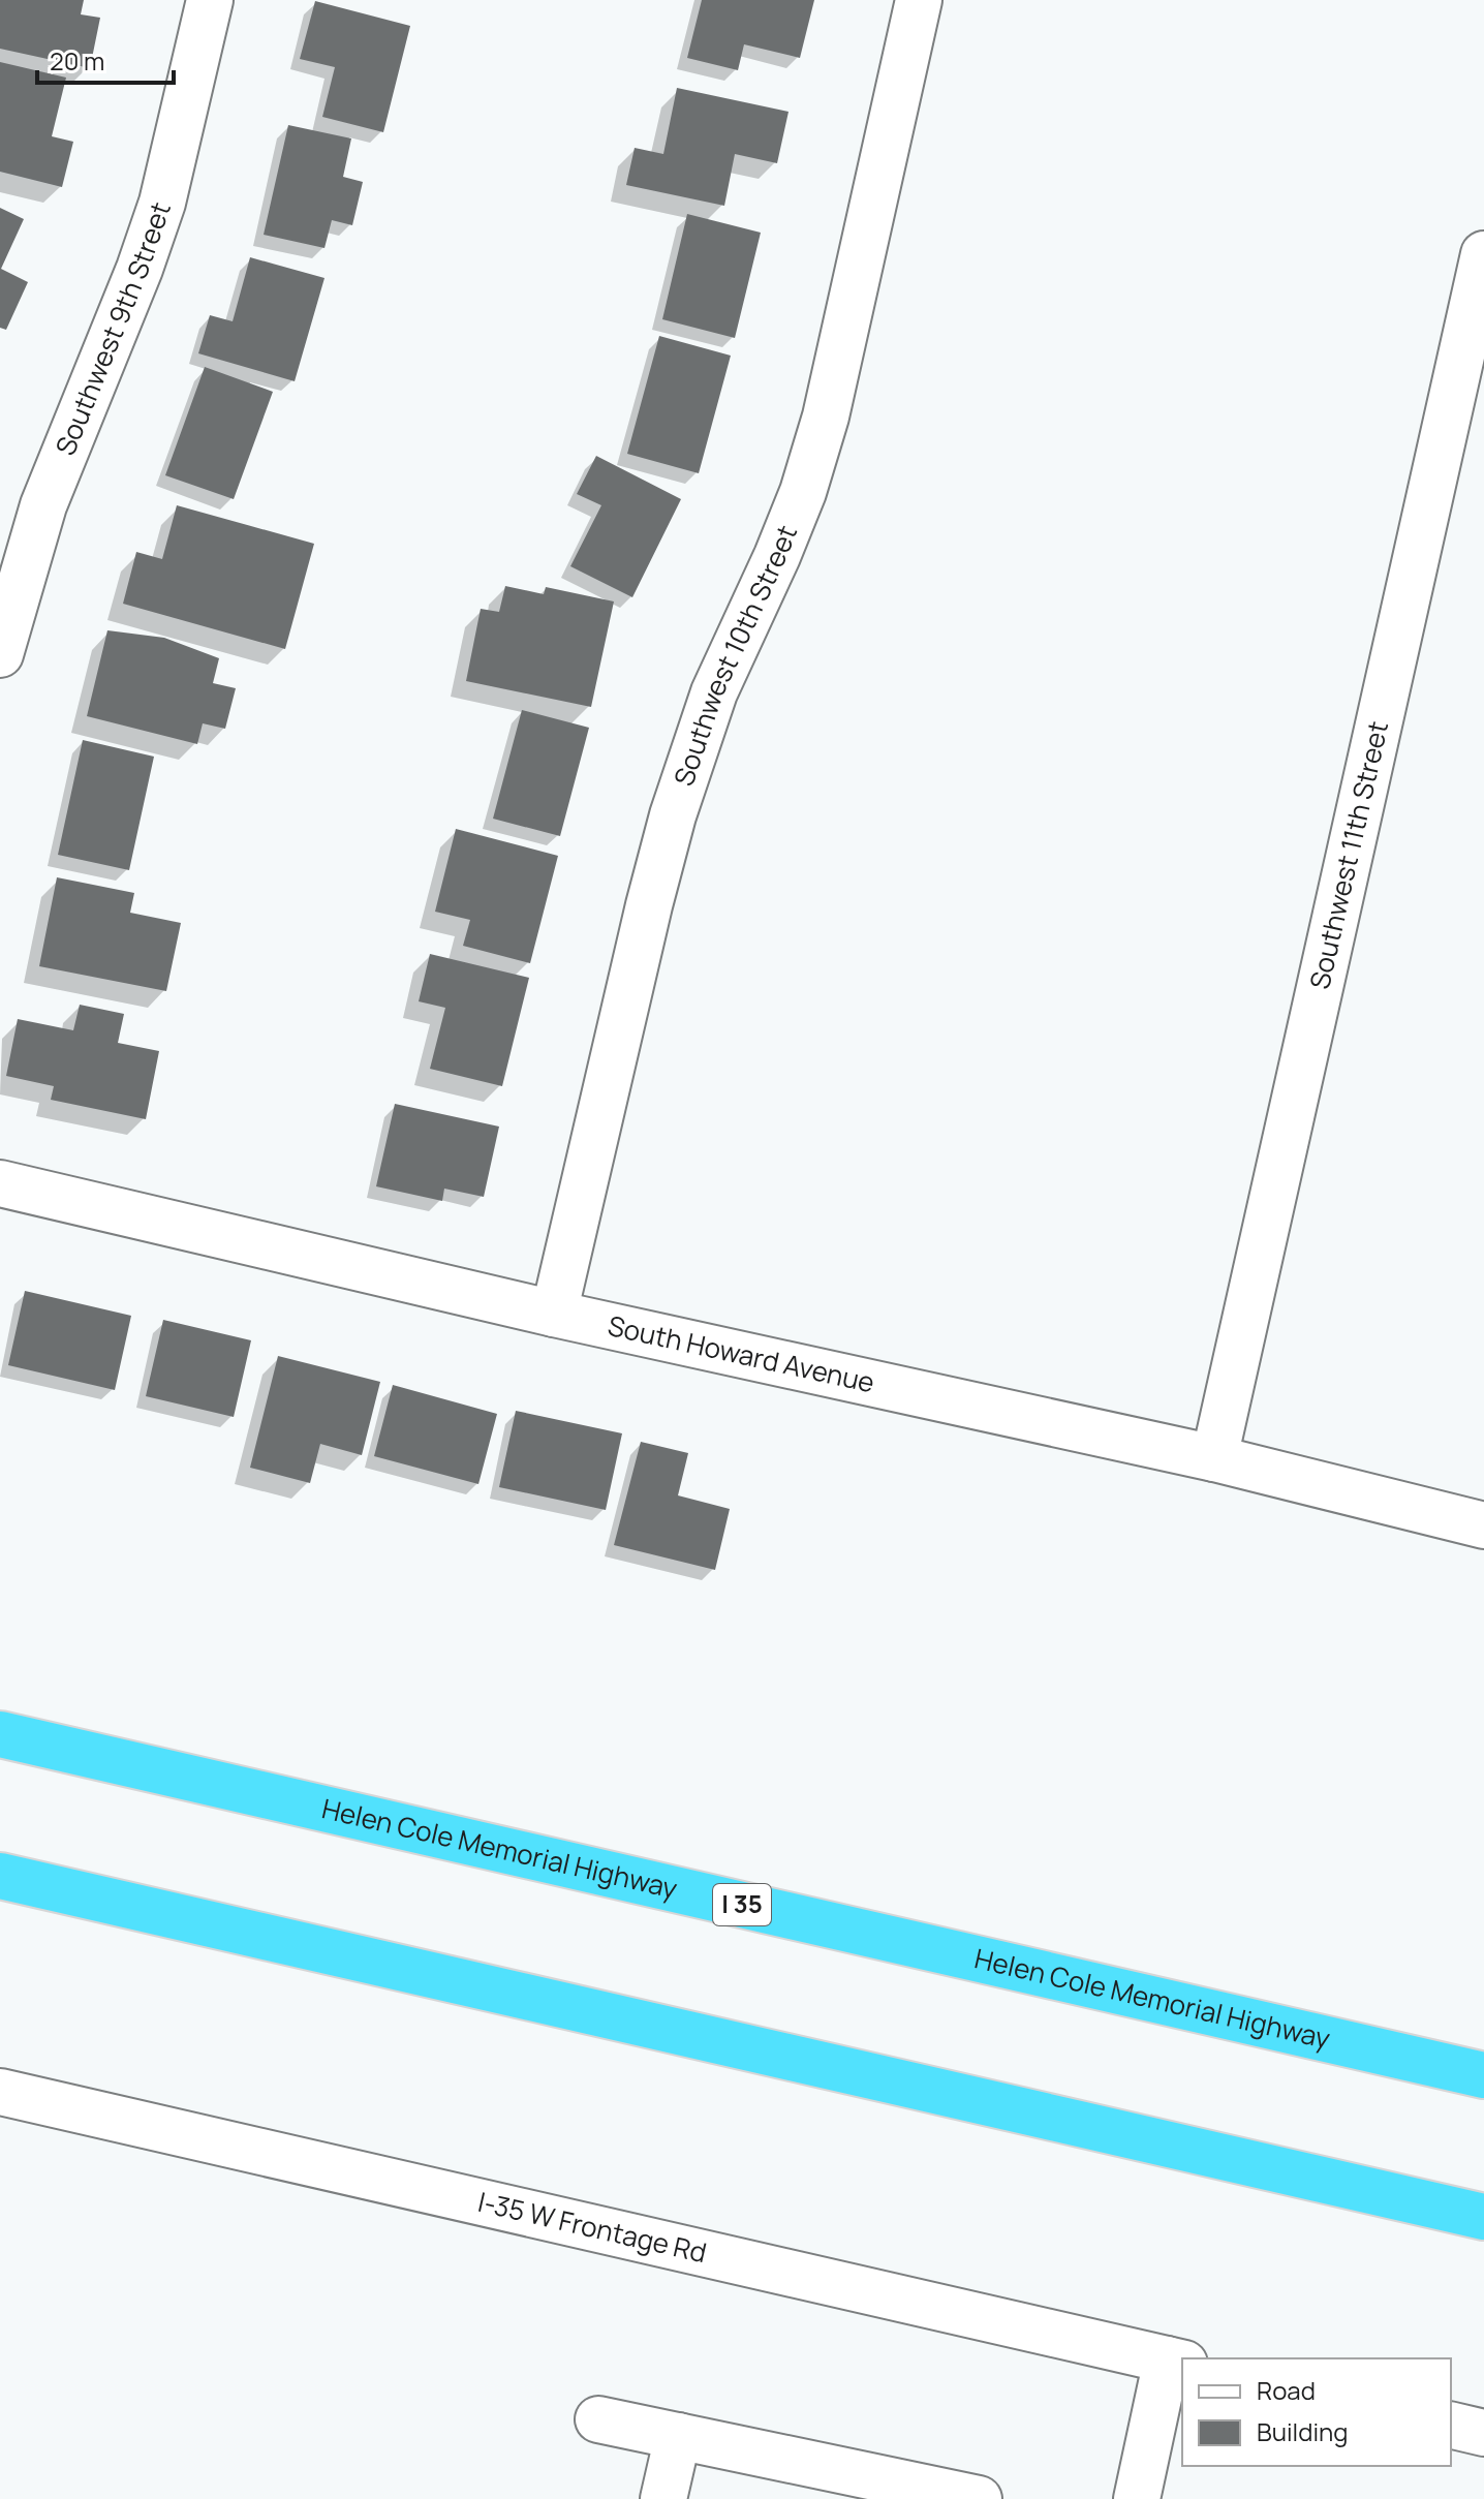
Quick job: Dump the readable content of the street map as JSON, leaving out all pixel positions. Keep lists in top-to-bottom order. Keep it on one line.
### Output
{"streets":{"highway":["Helen Cole Memorial Highway","I 35"],"street":["Southwest 9th Street","Southwest 10th Street","Southwest 11th Street","South Howard Avenue","I-35 W Frontage Rd"]},"crossings":[["Southwest 10th Street","South Howard Avenue"],["Southwest 11th Street","South Howard Avenue"]],"legend":["Road","Building"],"scale_bar":"20 m"}
